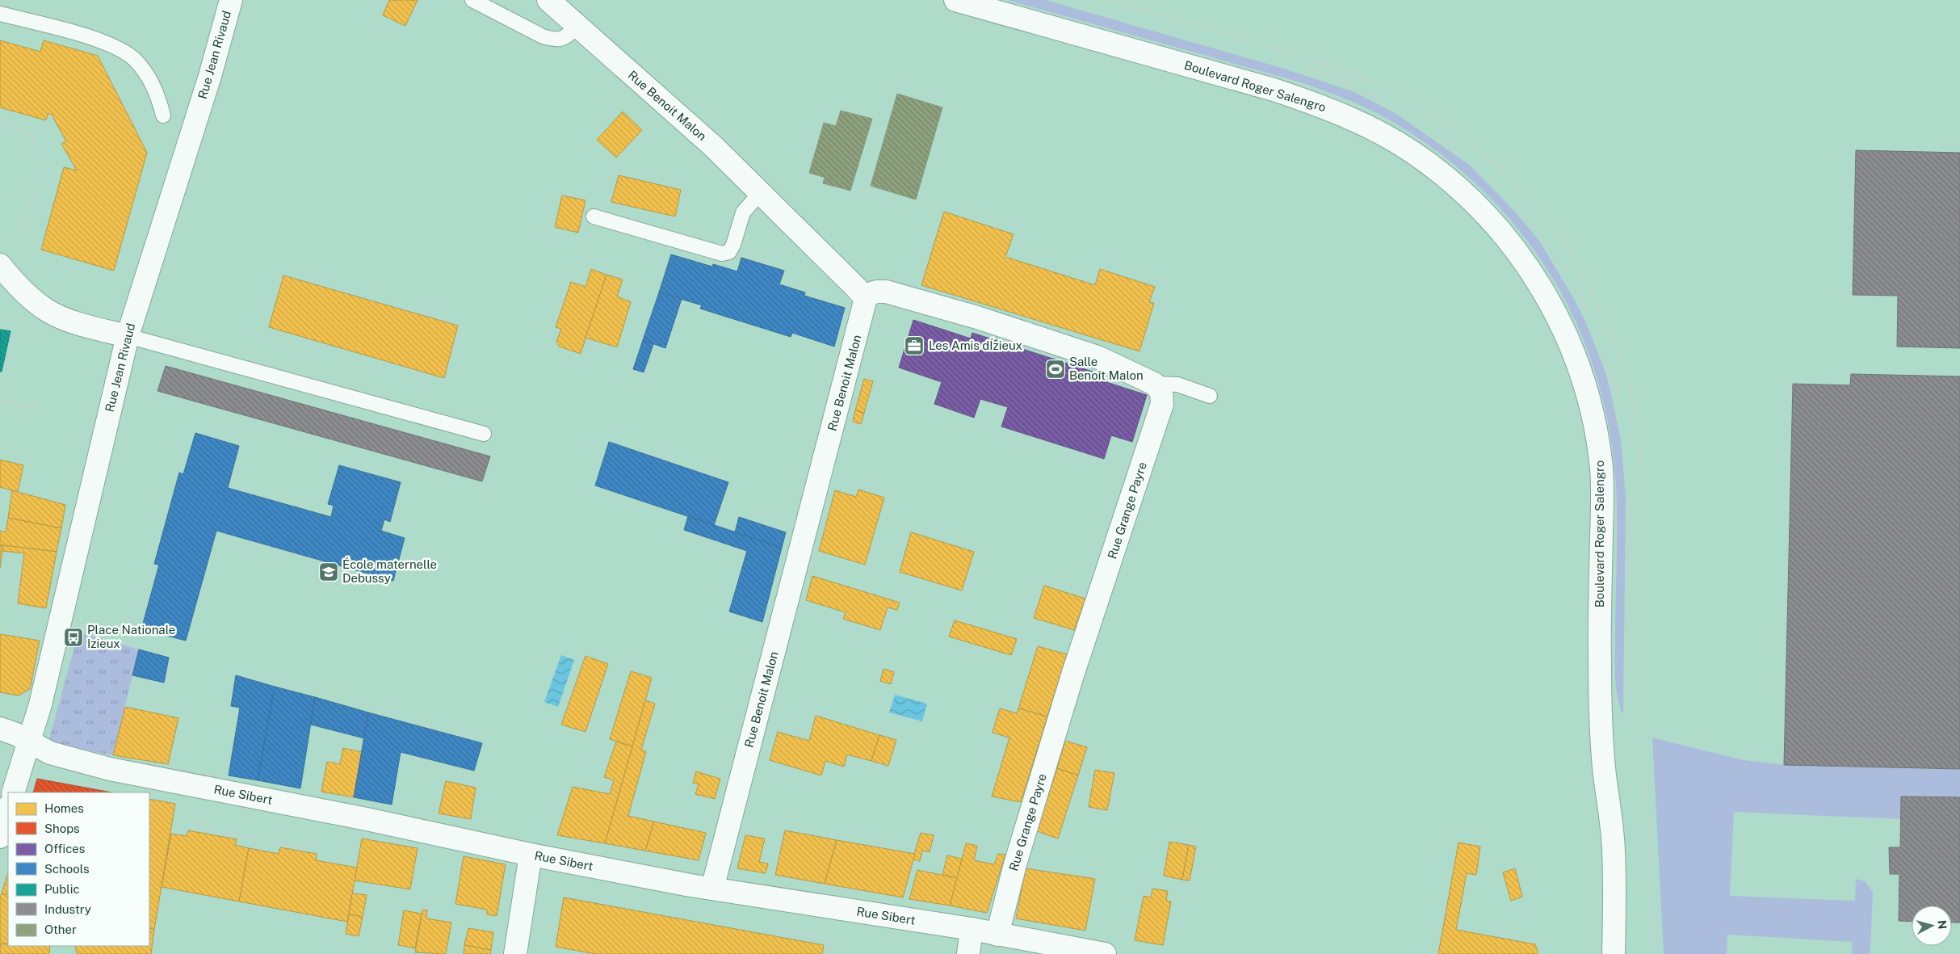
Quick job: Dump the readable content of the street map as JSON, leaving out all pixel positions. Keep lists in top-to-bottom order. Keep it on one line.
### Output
{"streets":{"street":["Rue Jean Rivaud","Boulevard Roger Salengro","Rue Benoit Malon","Rue Grange Payre","Rue Sibert"]},"crossings":[["Rue Jean Rivaud","Rue Sibert"],["Rue Benoit Malon","Rue Sibert"],["Rue Grange Payre","Rue Sibert"]],"places":{"office":["Les Amis dÍzieux"],"sports":["Salle Benoît Malon"],"school or university":["École maternelle Debussy"],"bus stop":["Place Nationale Izieux"]},"legend":["Homes","Shops","Offices","Schools","Public","Industry","Other"],"north":"right"}
